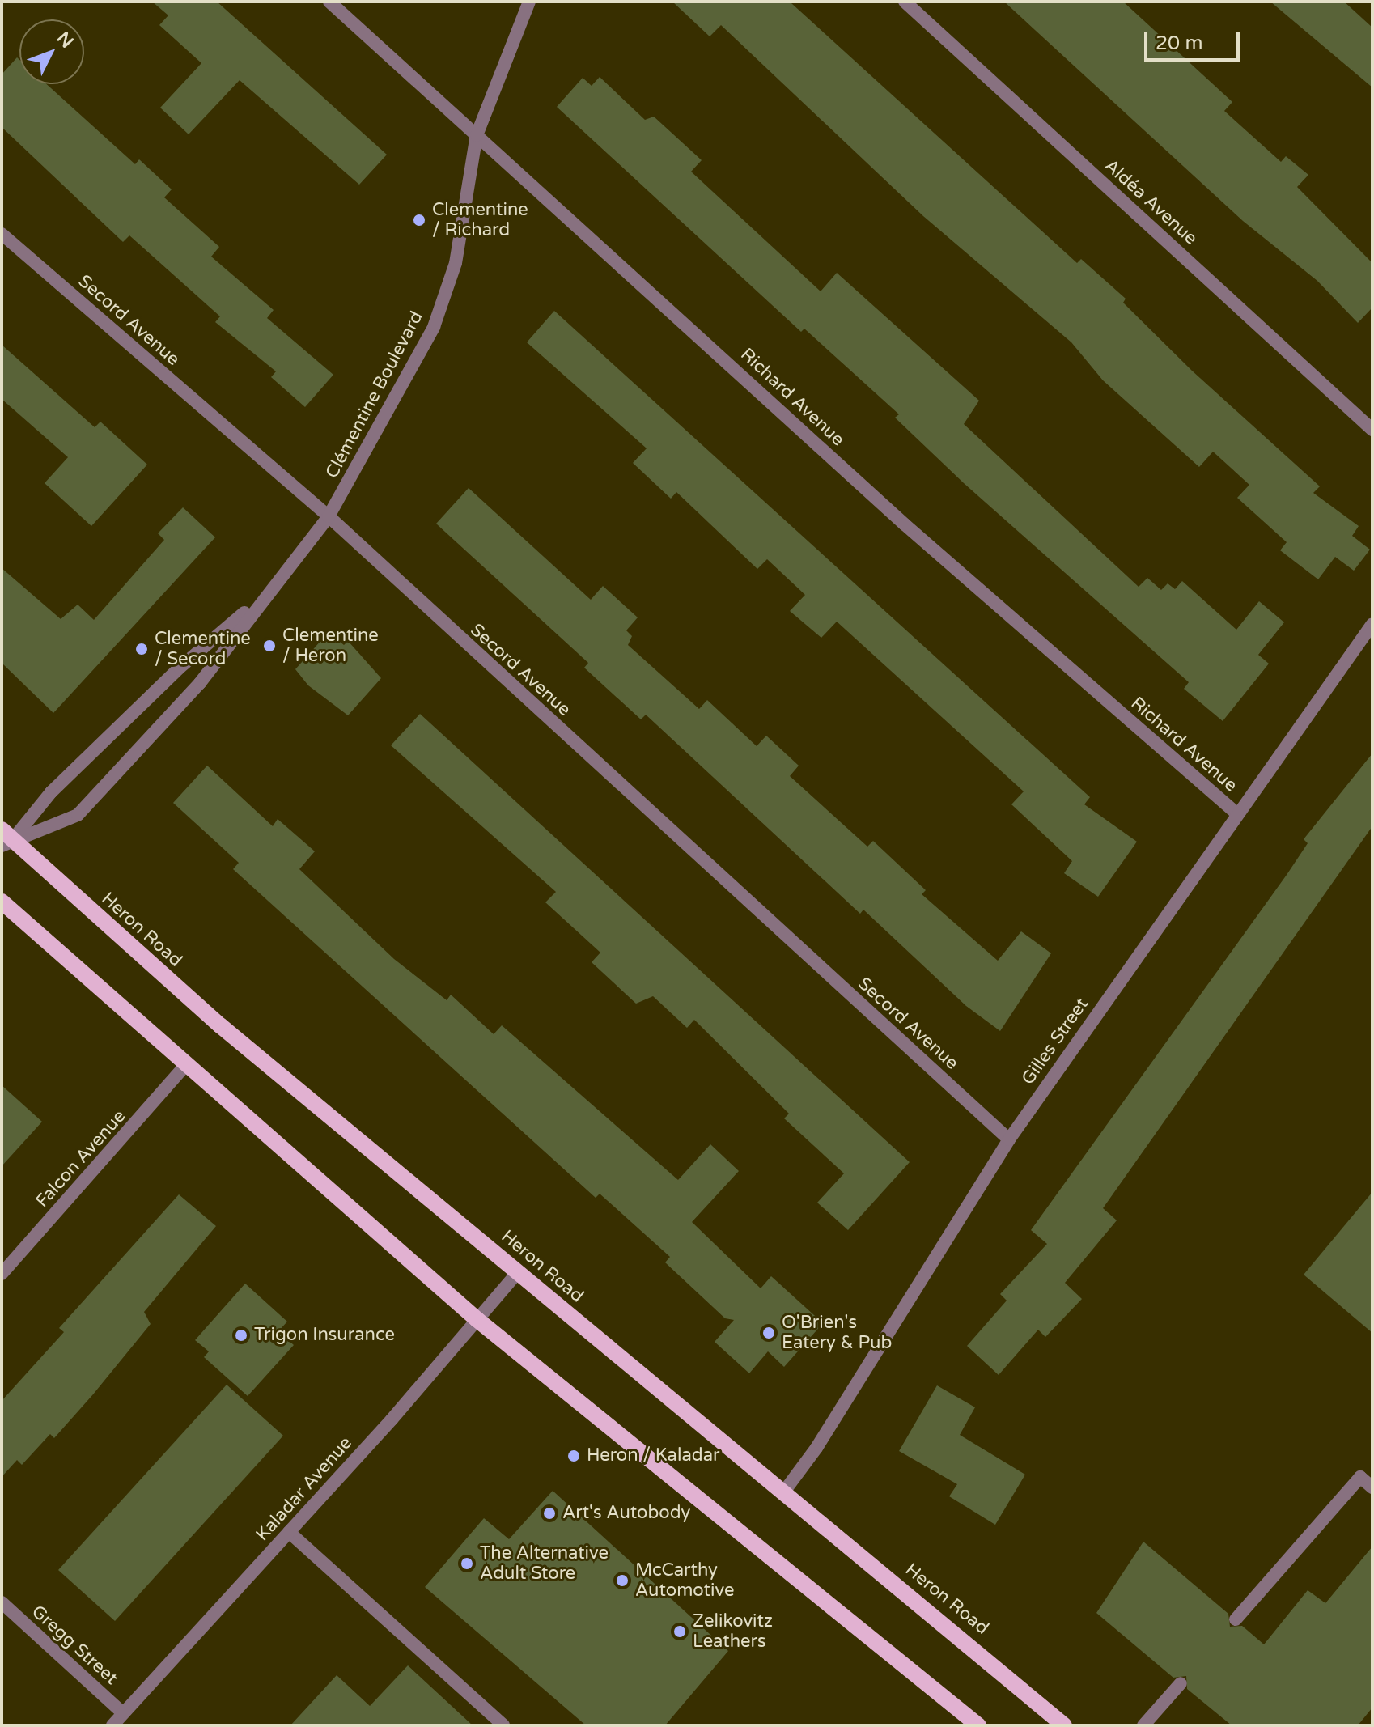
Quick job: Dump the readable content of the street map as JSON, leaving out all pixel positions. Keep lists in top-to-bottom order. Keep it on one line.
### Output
{"streets":{"main road":["Heron Road"],"street":["Aldéa Avenue","Secord Avenue","Clémentine Boulevard","Richard Avenue","Gilles Street","Falcon Avenue","Kaladar Avenue","Gregg Street"]},"crossings":[["Secord Avenue","Clémentine Boulevard"],["Secord Avenue","Gilles Street"],["Clémentine Boulevard","Richard Avenue"],["Clémentine Boulevard","Heron Road"],["Richard Avenue","Gilles Street"],["Heron Road","Gilles Street"],["Heron Road","Kaladar Avenue"],["Kaladar Avenue","Gregg Street"]],"places":["Clementine / Richard","Clementine / Heron","Clementine / Secord","O'Brien's Eatery & Pub","Trigon Insurance","Heron / Kaladar","Art's Autobody","The Alternative Adult Store","McCarthy Automotive","Zelikovitz Leathers"],"scale_bar":"20 m","north":"top right"}
